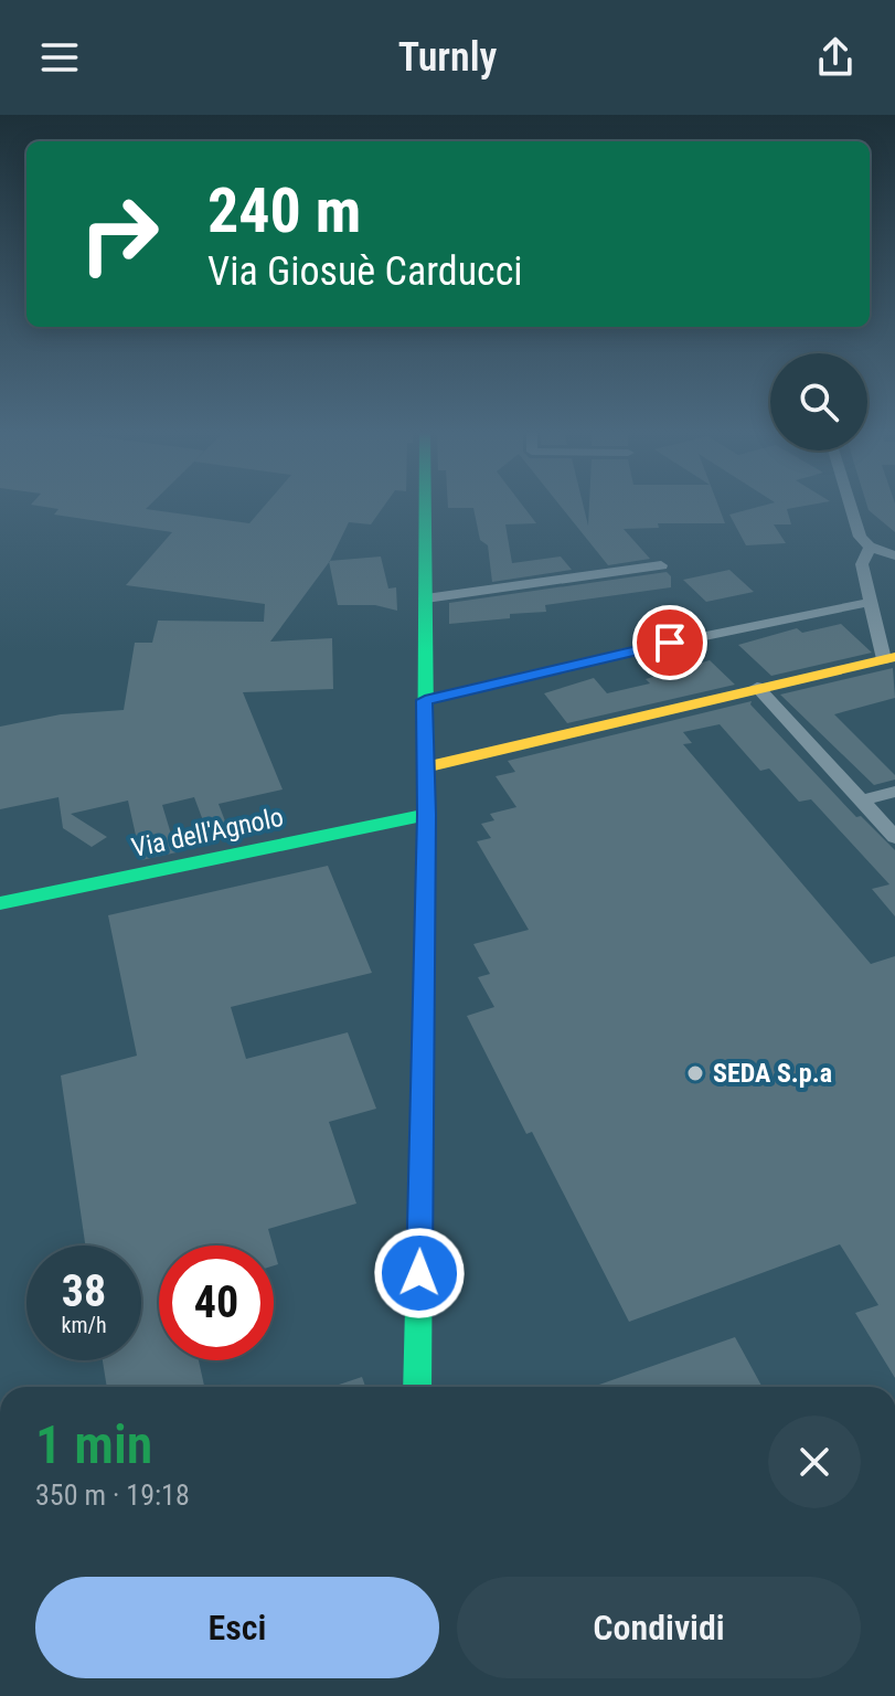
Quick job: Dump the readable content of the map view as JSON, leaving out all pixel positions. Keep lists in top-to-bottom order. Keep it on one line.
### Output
{"streets":{"street":["Via dell'Agnolo"]},"places":["SEDA S.p.a"],"page":{"header":"Turnly","turn":["240 m","Via Giosuè Carducci"],"speed":"38 km/h","limit":"40","heading":["1 min","350 m · 19:18"],"buttons":["Esci","Condividi"]}}
